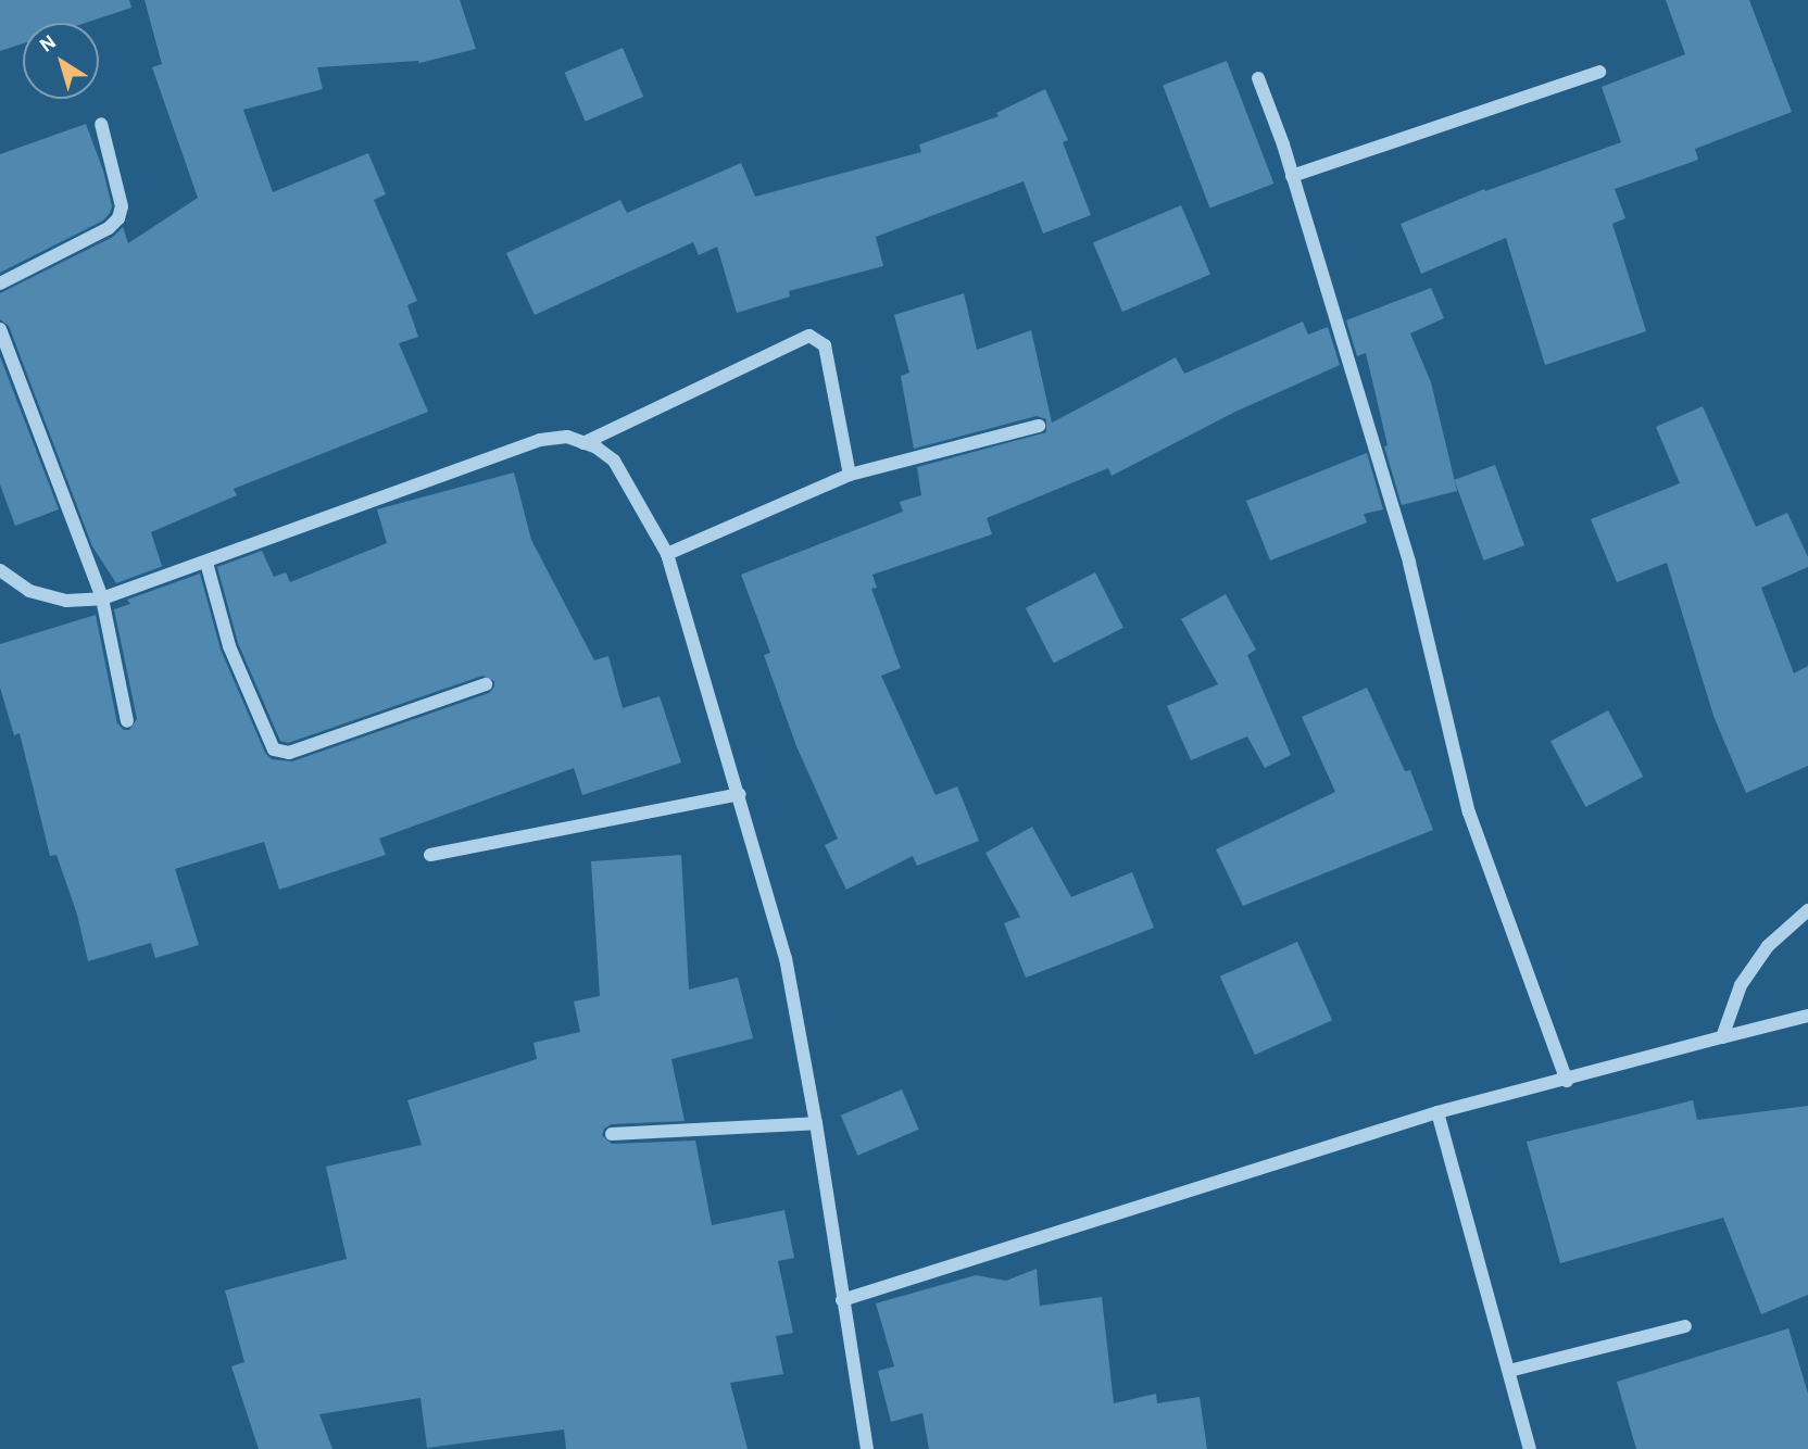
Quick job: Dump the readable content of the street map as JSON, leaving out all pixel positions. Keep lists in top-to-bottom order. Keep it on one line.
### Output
{"north":"top left"}
